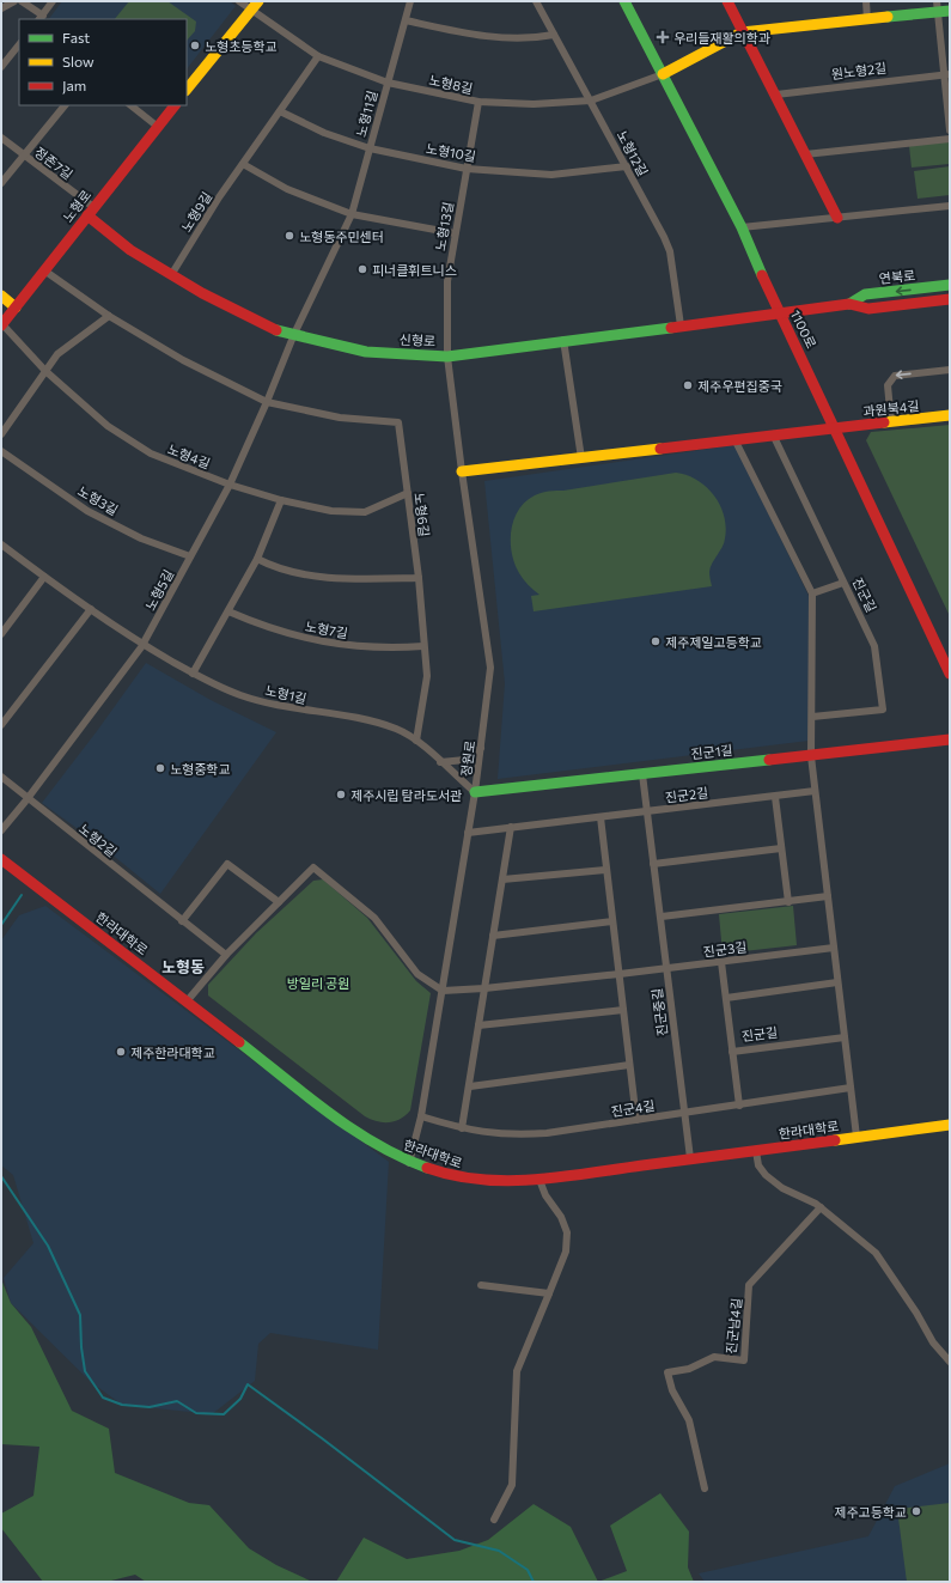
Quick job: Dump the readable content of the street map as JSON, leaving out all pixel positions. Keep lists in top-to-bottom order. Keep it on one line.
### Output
{"streets":{"main road":["노형로","연북로","1100로","신형로","과원북4길","진군1길","한라대학로"],"street":["원노형2길","노형8길","노형11길","노형10길","노형12길","정존7길","노형9길","노형13길","노형4길","노형3길","노형6길","노형5길","진군길","노형7길","노형1길","정원로","진군2길","노형2길","진군3길","진군중길","진군4길","진군남4길"]},"crossings":[["노형8길","노형11길"],["노형8길","노형12길"],["노형8길","노형9길"],["노형8길","노형13길"],["노형8길","1100로"],["노형11길","노형10길"],["노형11길","신형로"],["노형11길","노형5길"],["노형10길","노형12길"],["노형10길","노형9길"],["노형10길","노형13길"],["노형12길","신형로"],["정존7길","노형로"],["정존7길","신형로"],["노형로","신형로"],["노형로","노형4길"],["노형9길","신형로"],["노형13길","신형로"],["노형13길","정원로"],["연북로","1100로"],["연북로","신형로"],["1100로","신형로"],["1100로","과원북4길"],["신형로","노형5길"],["신형로","정원로"],["노형4길","노형6길"],["노형4길","노형5길"],["노형3길","노형5길"],["노형6길","노형5길"],["노형6길","노형7길"],["노형6길","노형1길"],["노형5길","노형1길"],["노형5길","노형2길"],["진군길","진군4길"],["노형1길","진군1길"],["노형1길","정원로"],["진군1길","정원로"],["진군1길","진군중길"],["정원로","진군2길"],["정원로","한라대학로"],["정원로","진군3길"],["정원로","진군4길"],["진군2길","진군중길"],["한라대학로","진군중길"],["진군3길","진군중길"],["진군중길","진군4길"]],"districts":["노형동"],"parks":["방일리 공원"],"places":{"health":["우리들재활의학과"],"other":["노형초등학교","노형동주민센터","피너클휘트니스","제주우편집중국","제주제일고등학교","노형중학교","제주시립 탐라도서관","제주한라대학교","제주고등학교"]},"legend":["Fast","Slow","Jam"]}
